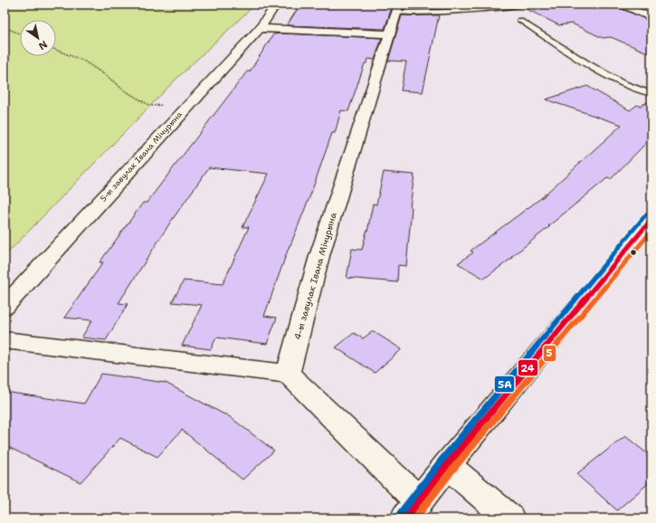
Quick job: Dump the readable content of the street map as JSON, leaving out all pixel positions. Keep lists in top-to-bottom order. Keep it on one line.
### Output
{"streets":{"street":["5-ы завулак Івана Мічурына","4-ы завулак Івана Мічурына"]},"lines":["transit line 5А","transit line 24","transit line 5"],"north":"bottom right"}
